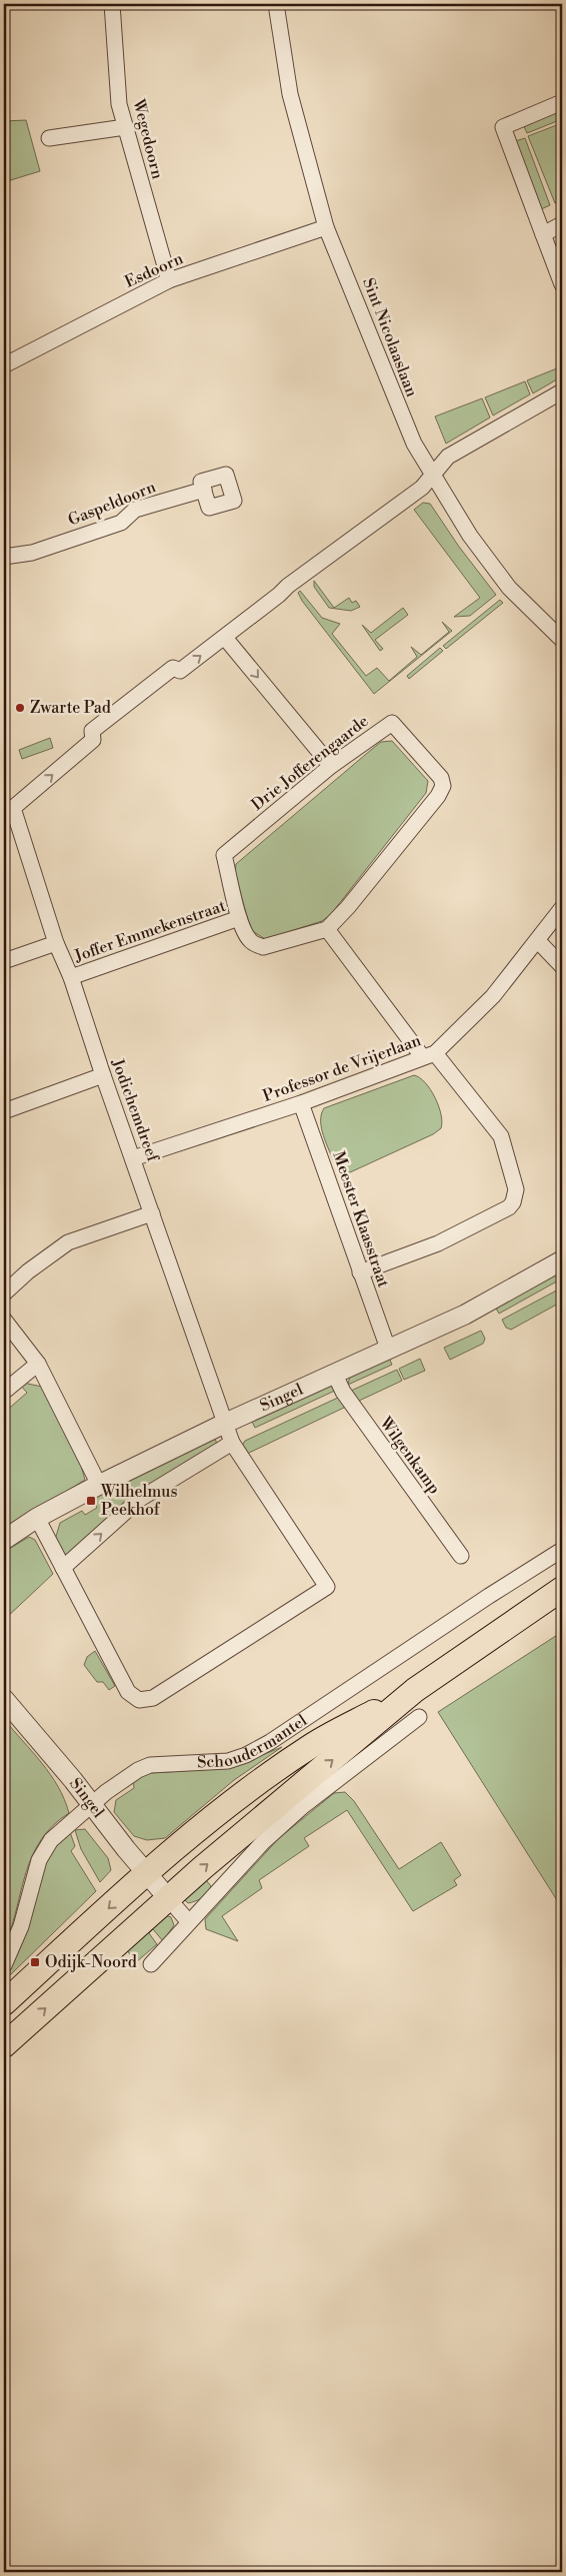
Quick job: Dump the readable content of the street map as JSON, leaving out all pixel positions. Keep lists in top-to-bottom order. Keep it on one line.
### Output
{"streets":{"main road":["Schoudermantel"],"street":["Wegedoorn","Esdoorn","Sint Nicolaaslaan","Gaspeldoorn","Drie Jofferengaarde","Joffer Emmekenstraat","Professor de Vrijerlaan","Jodichemdreef","Meester Klaasstraat","Singel","Wilgenkamp"]},"crossings":[["Wegedoorn","Esdoorn"],["Esdoorn","Sint Nicolaaslaan"],["Drie Jofferengaarde","Joffer Emmekenstraat"],["Joffer Emmekenstraat","Jodichemdreef"],["Professor de Vrijerlaan","Jodichemdreef"],["Professor de Vrijerlaan","Meester Klaasstraat"],["Jodichemdreef","Singel"],["Meester Klaasstraat","Singel"],["Singel","Wilgenkamp"],["Singel","Schoudermantel"]],"one_way":["Jodichemdreef"],"places":{"other":["Zwarte Pad"],"transit":["Wilhelmus Peekhof","Odijk-Noord"]}}
